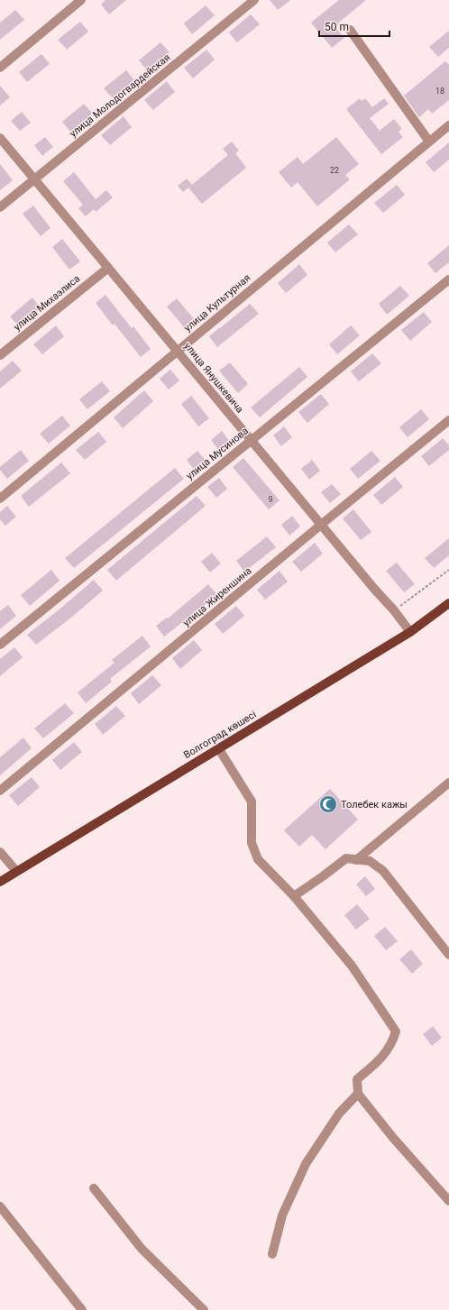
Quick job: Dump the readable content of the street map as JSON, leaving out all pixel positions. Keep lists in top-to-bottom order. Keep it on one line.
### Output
{"streets":{"main road":["Волгоград көшесі"],"street":["улица Молодогвардейская","улица Михаэлиса","улица Культурная","улица Янушкевича","улица Мусинова","улица Жиреншина"]},"crossings":[["улица Молодогвардейская","улица Янушкевича"],["улица Михаэлиса","улица Янушкевича"],["улица Культурная","улица Янушкевича"],["улица Янушкевича","улица Мусинова"],["улица Янушкевича","улица Жиреншина"],["улица Янушкевича","Волгоград көшесі"]],"places":{"mosque":["Толебек кажы"]},"house_numbers":["18","22","9"],"scale_bar":"50 m"}
